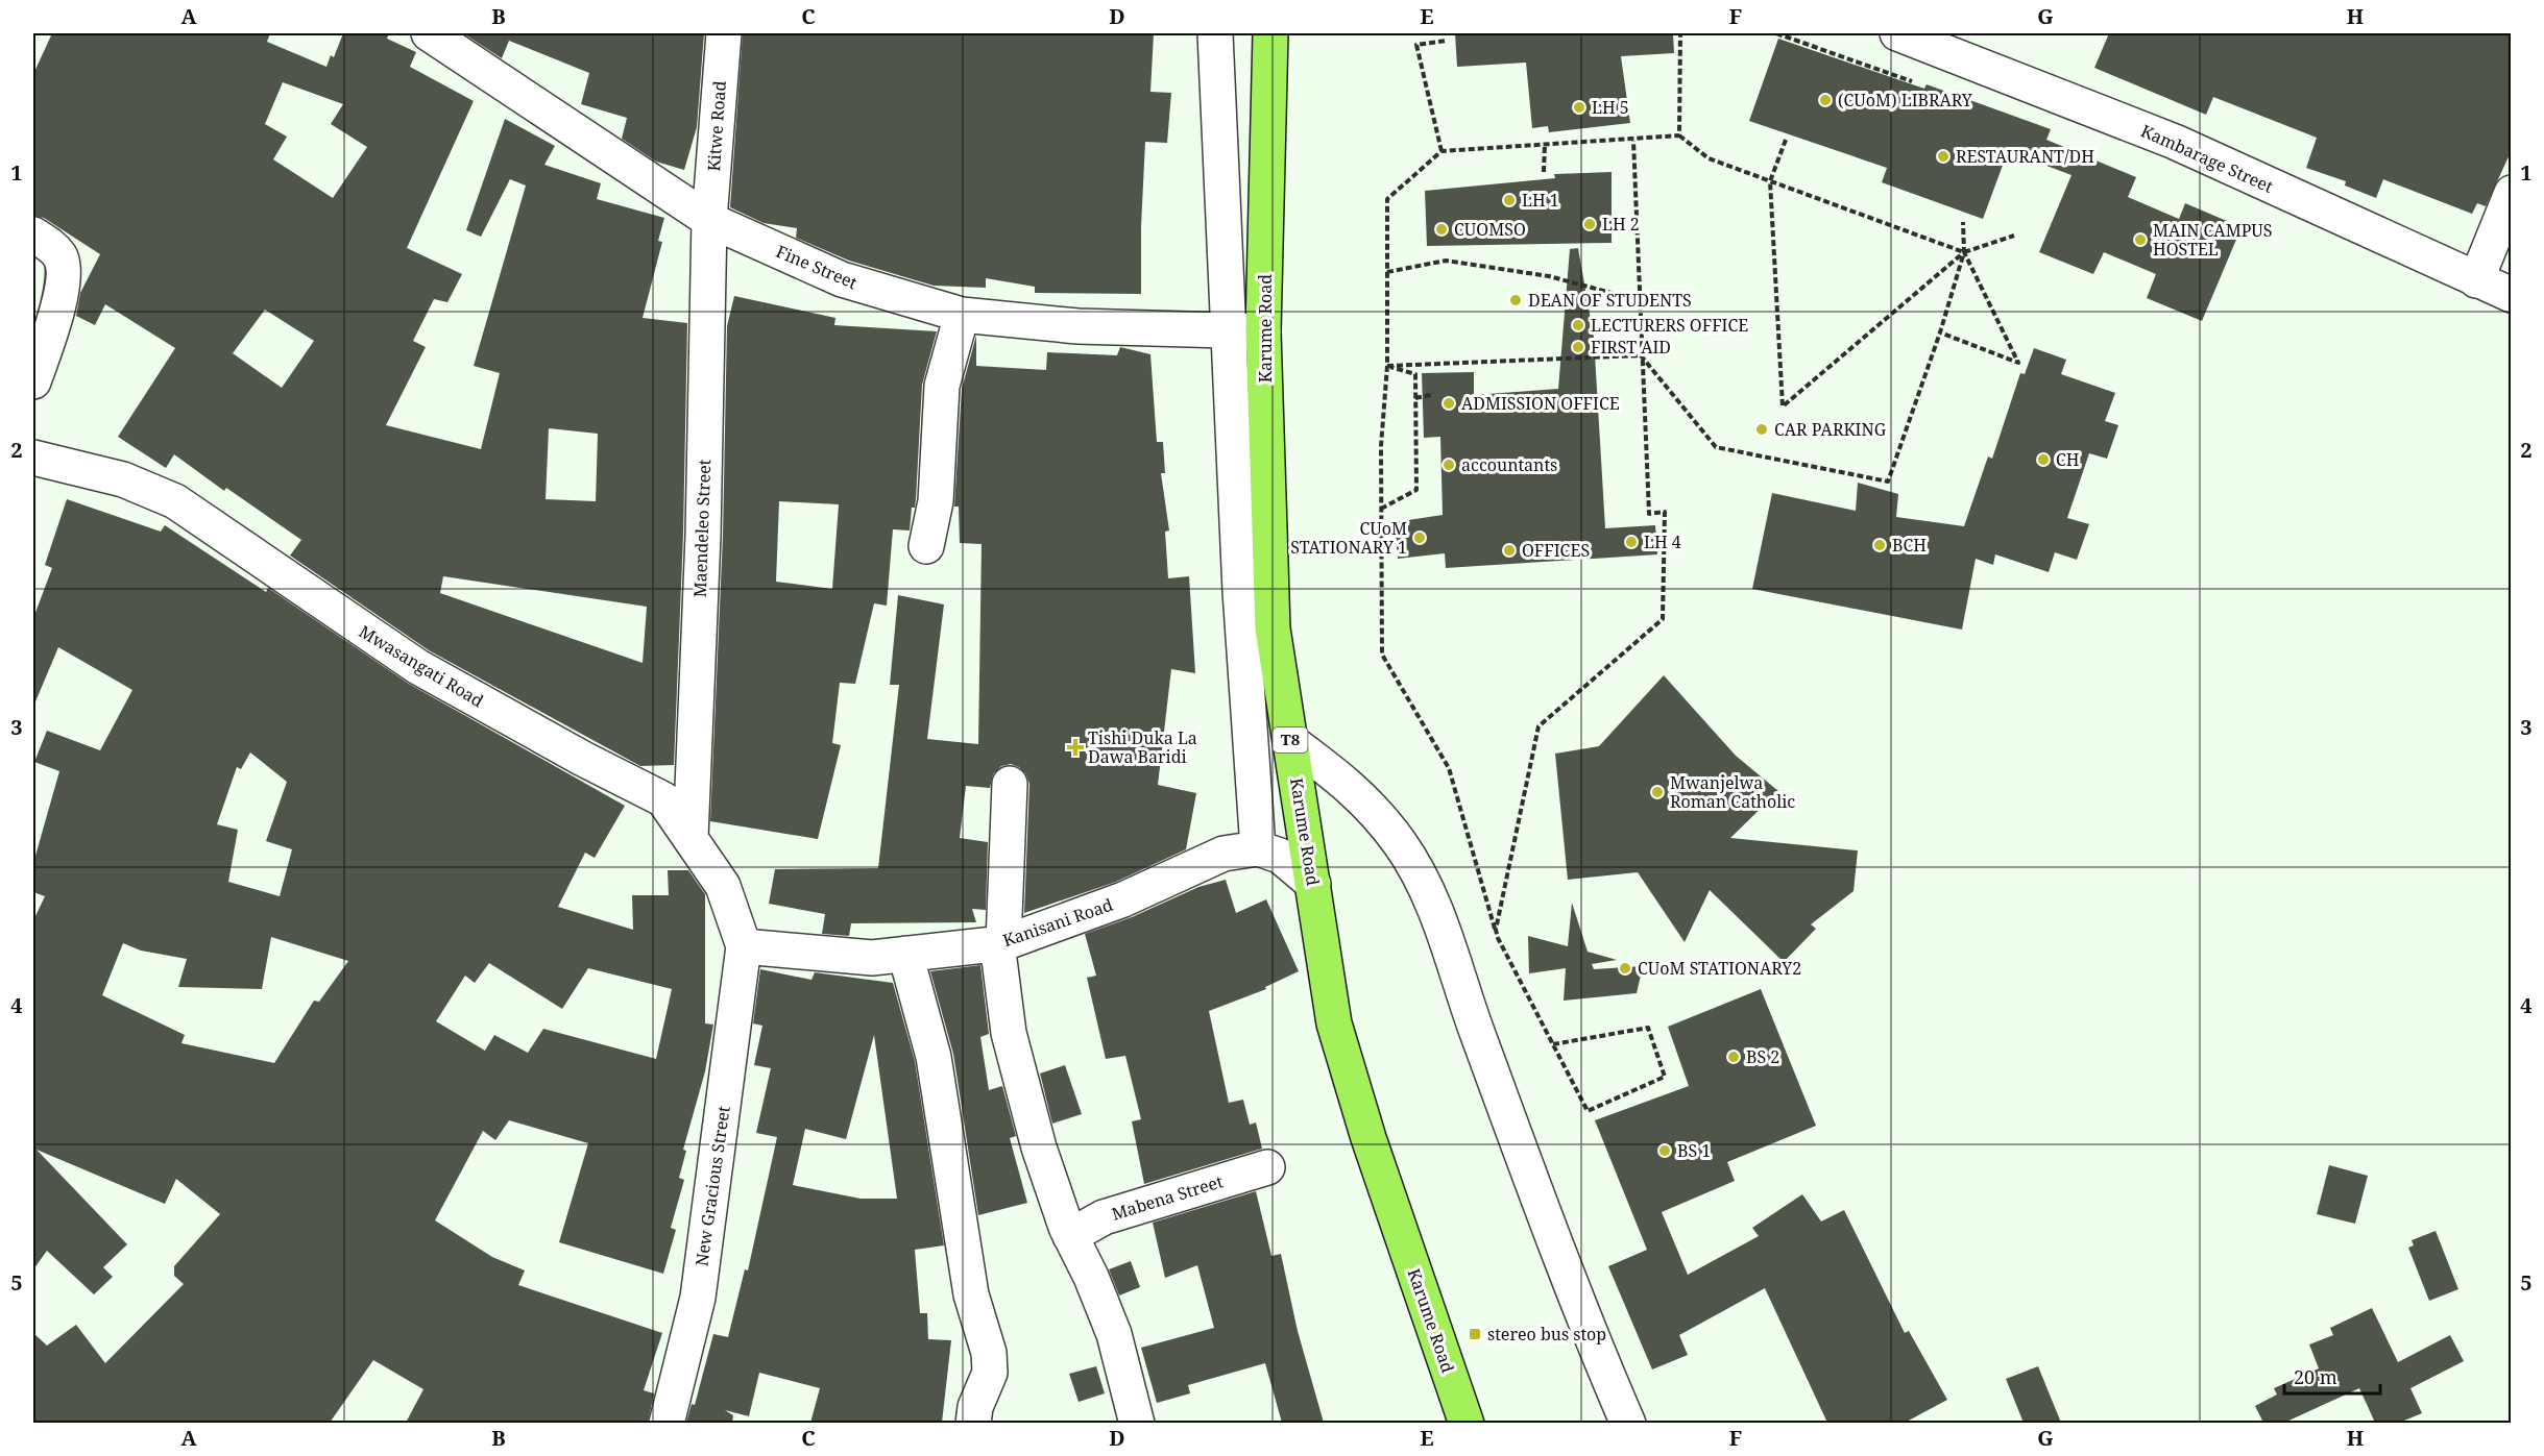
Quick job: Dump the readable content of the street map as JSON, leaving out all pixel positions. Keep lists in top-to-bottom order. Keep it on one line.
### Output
{"streets":{"highway":["Karume Road","T8"],"street":["Kitwe Road","Kambarage Street","Fine Street","Maendeleo Street","Mwasangati Road","Kanisani Road","New Gracious Street","Mabena Street"]},"crossings":[["Kitwe Road","Fine Street"],["Kitwe Road","Maendeleo Street"],["Fine Street","Karume Road"],["Fine Street","Maendeleo Street"],["Maendeleo Street","Mwasangati Road"],["Mwasangati Road","Kanisani Road"],["Mwasangati Road","New Gracious Street"],["Kanisani Road","New Gracious Street"]],"places":{"other":["(CUoM) LIBRARY","LH 5","RESTAURANT/DH","LH 1","LH 2","CUOMSO","MAIN CAMPUS HOSTEL","DEAN OF STUDENTS","LECTURERS OFFICE","FIRST AID","ADMISSION OFFICE","CAR PARKING","CH","accountants","CUoM STATIONARY 1","LH 4","BCH","OFFICES","Mwanjelwa Roman Catholic","CUoM STATIONARY2","BS 2","BS 1"],"health":["Tishi Duka La Dawa Baridi"],"transit":["stereo bus stop"]},"scale_bar":"20 m","grid":{"columns":["A","B","C","D","E","F","G","H"],"rows":["1","2","3","4","5"]}}
